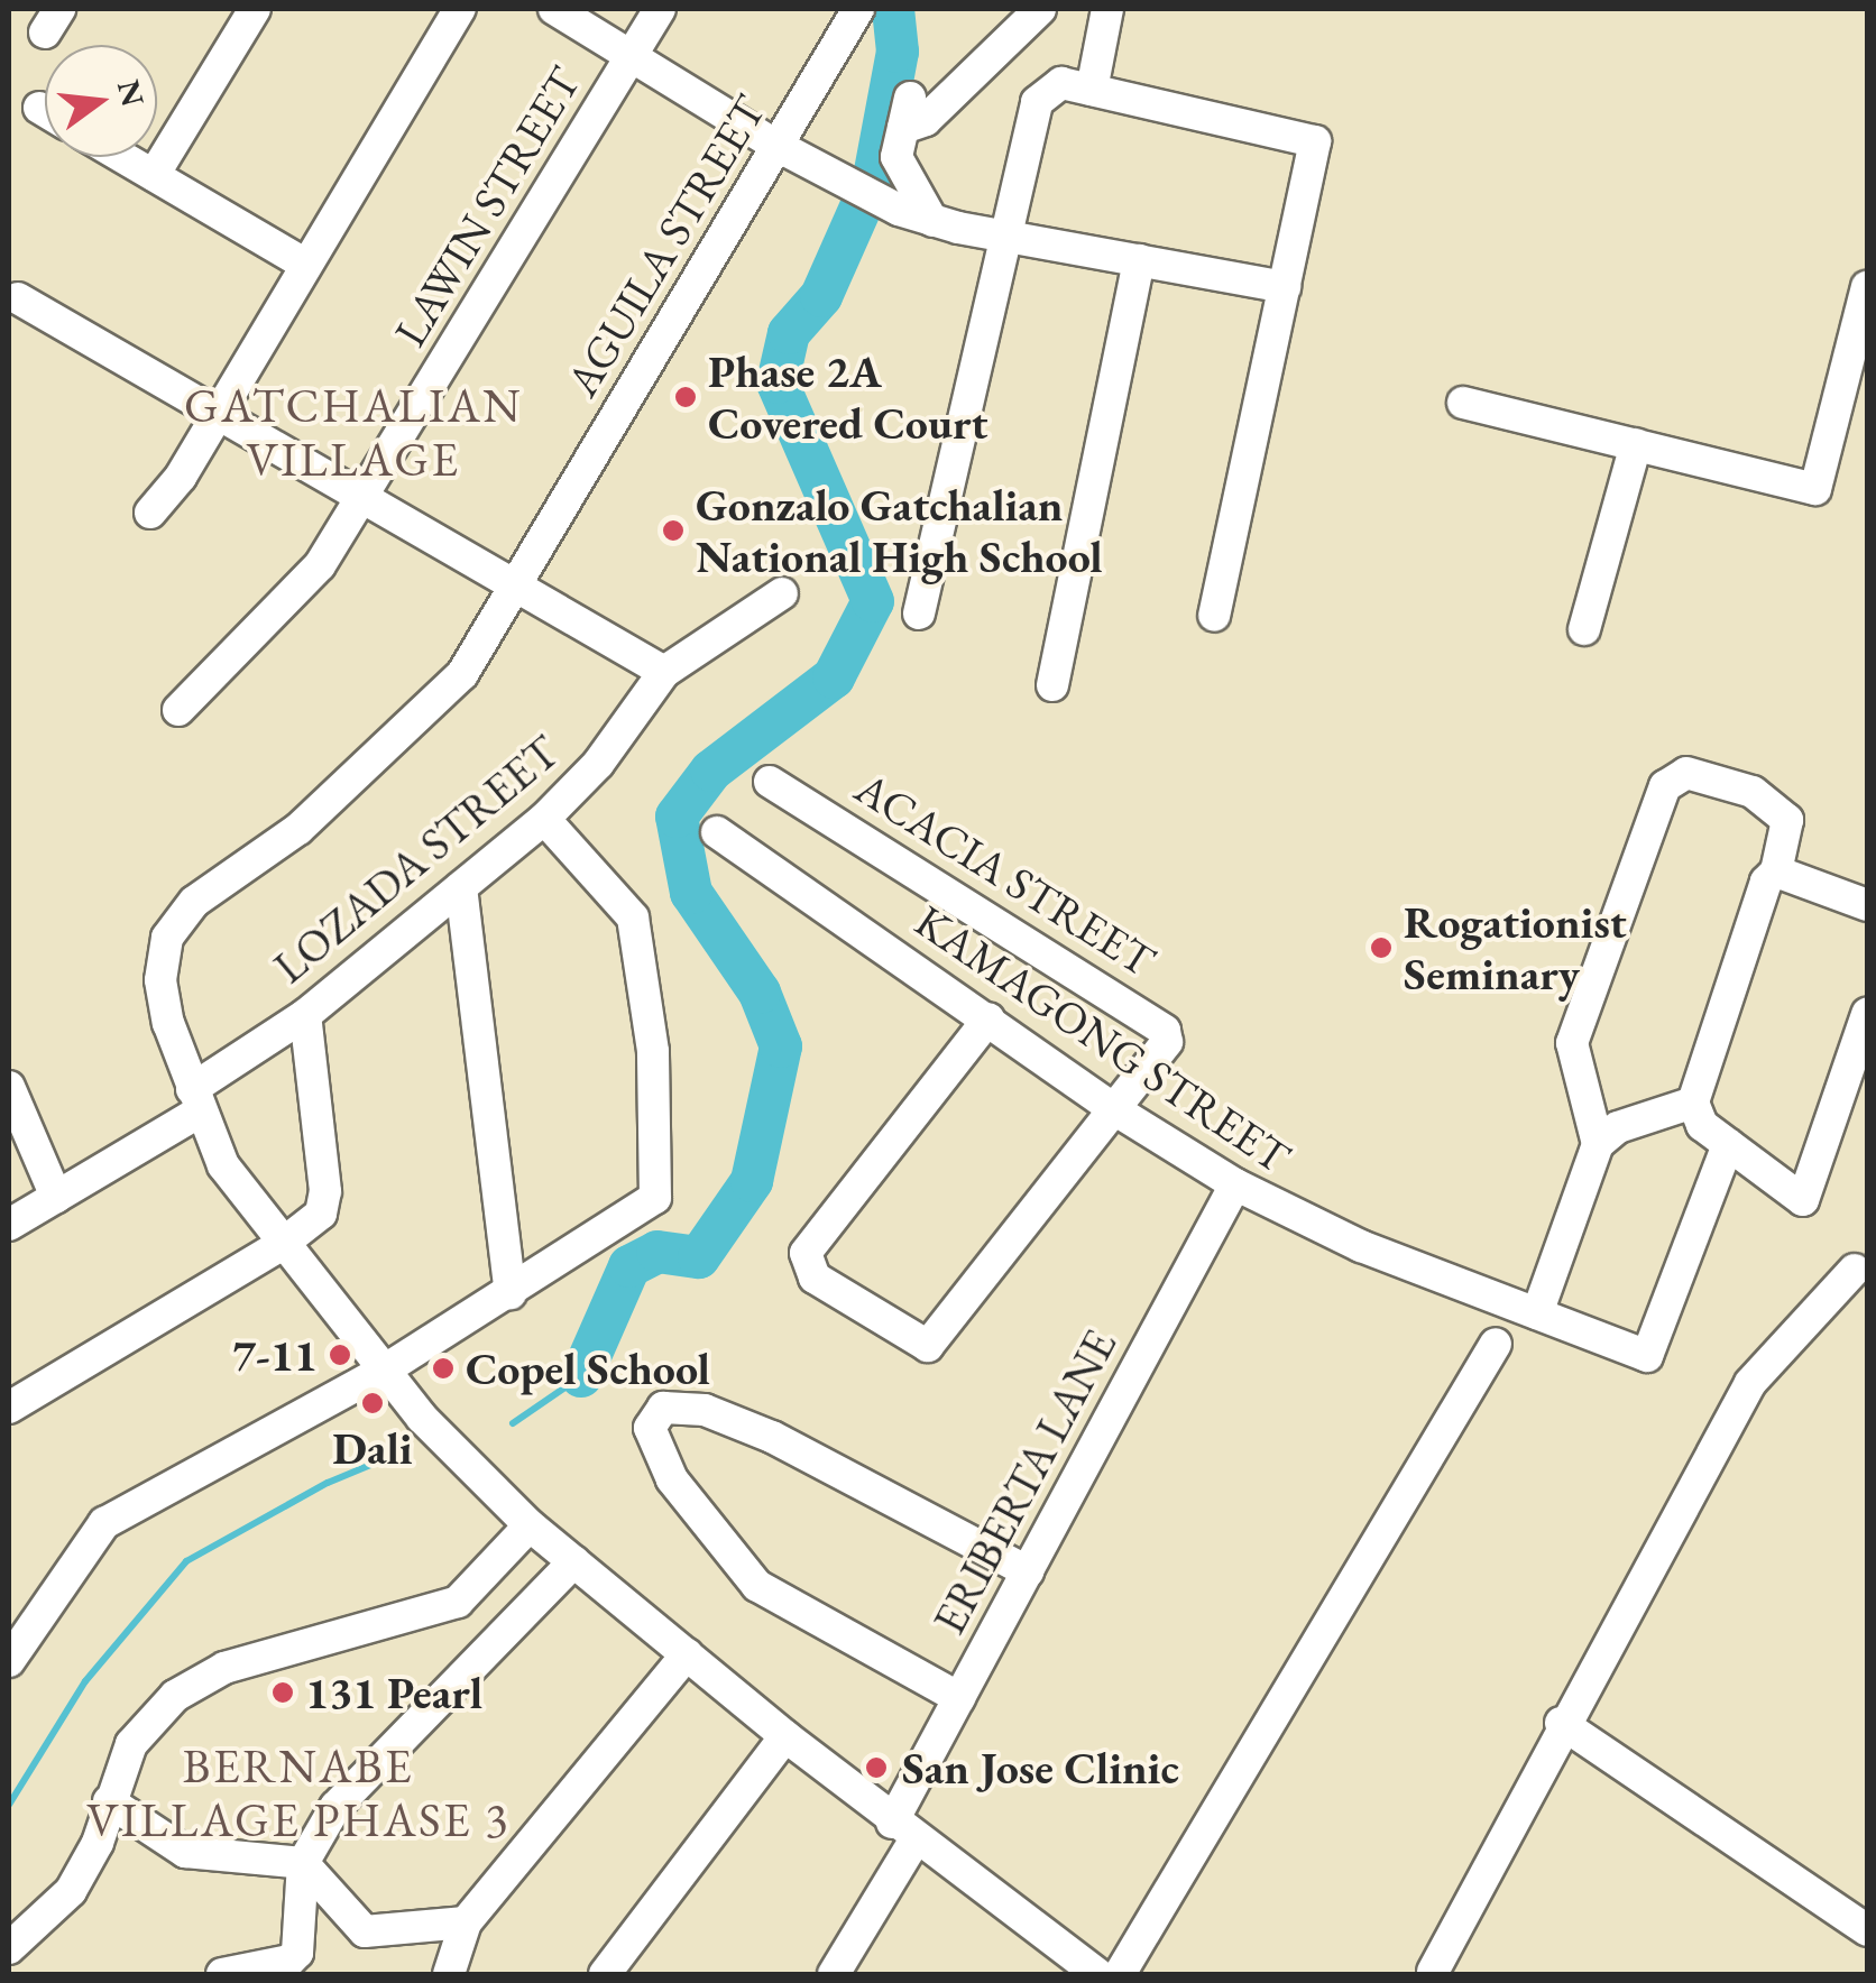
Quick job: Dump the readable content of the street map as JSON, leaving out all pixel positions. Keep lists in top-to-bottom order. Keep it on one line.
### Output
{"streets":{"street":["LAWIN STREET","AGUILA STREET","LOZADA STREET","ACACIA STREET","KAMAGONG STREET","ERIBERTA LANE"]},"crossings":[["AGUILA STREET","LOZADA STREET"],["AGUILA STREET","ERIBERTA LANE"],["ACACIA STREET","KAMAGONG STREET"],["KAMAGONG STREET","ERIBERTA LANE"]],"districts":["GATCHALIAN VILLAGE","BERNABE VILLAGE PHASE 3"],"places":["Phase 2A Covered Court","Gonzalo Gatchalian National High School","Rogationist Seminary","7-11","Copel School","Dali","131 Pearl","San Jose Clinic"],"north":"right"}
